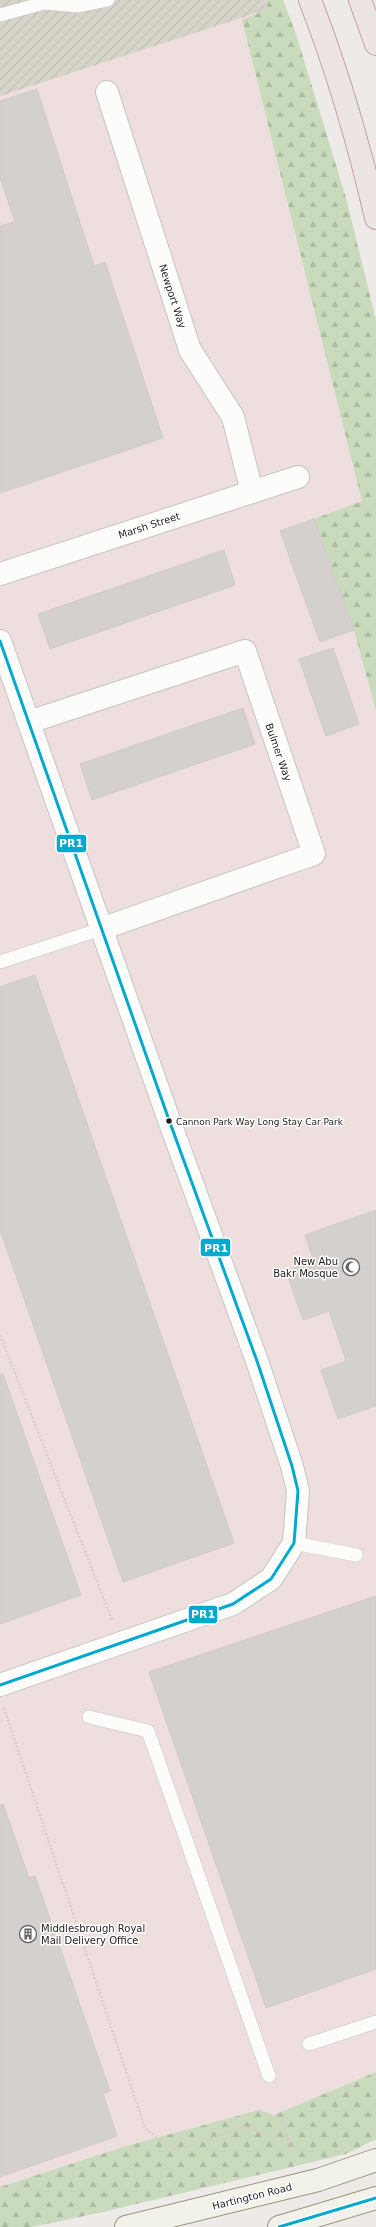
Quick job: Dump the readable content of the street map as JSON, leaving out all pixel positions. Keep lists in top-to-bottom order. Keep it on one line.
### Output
{"streets":{"main road":["Hartington Road"],"street":["Newport Way","Marsh Street","Bulmer Way"]},"crossings":[["Newport Way","Marsh Street"]],"places":{"other":["Cannon Park Way Long Stay Car Park"],"mosque":["New Abu Bakr Mosque"],"building":["Middlesbrough Royal Mail Delivery Office"]},"lines":["transit line PR1"]}
